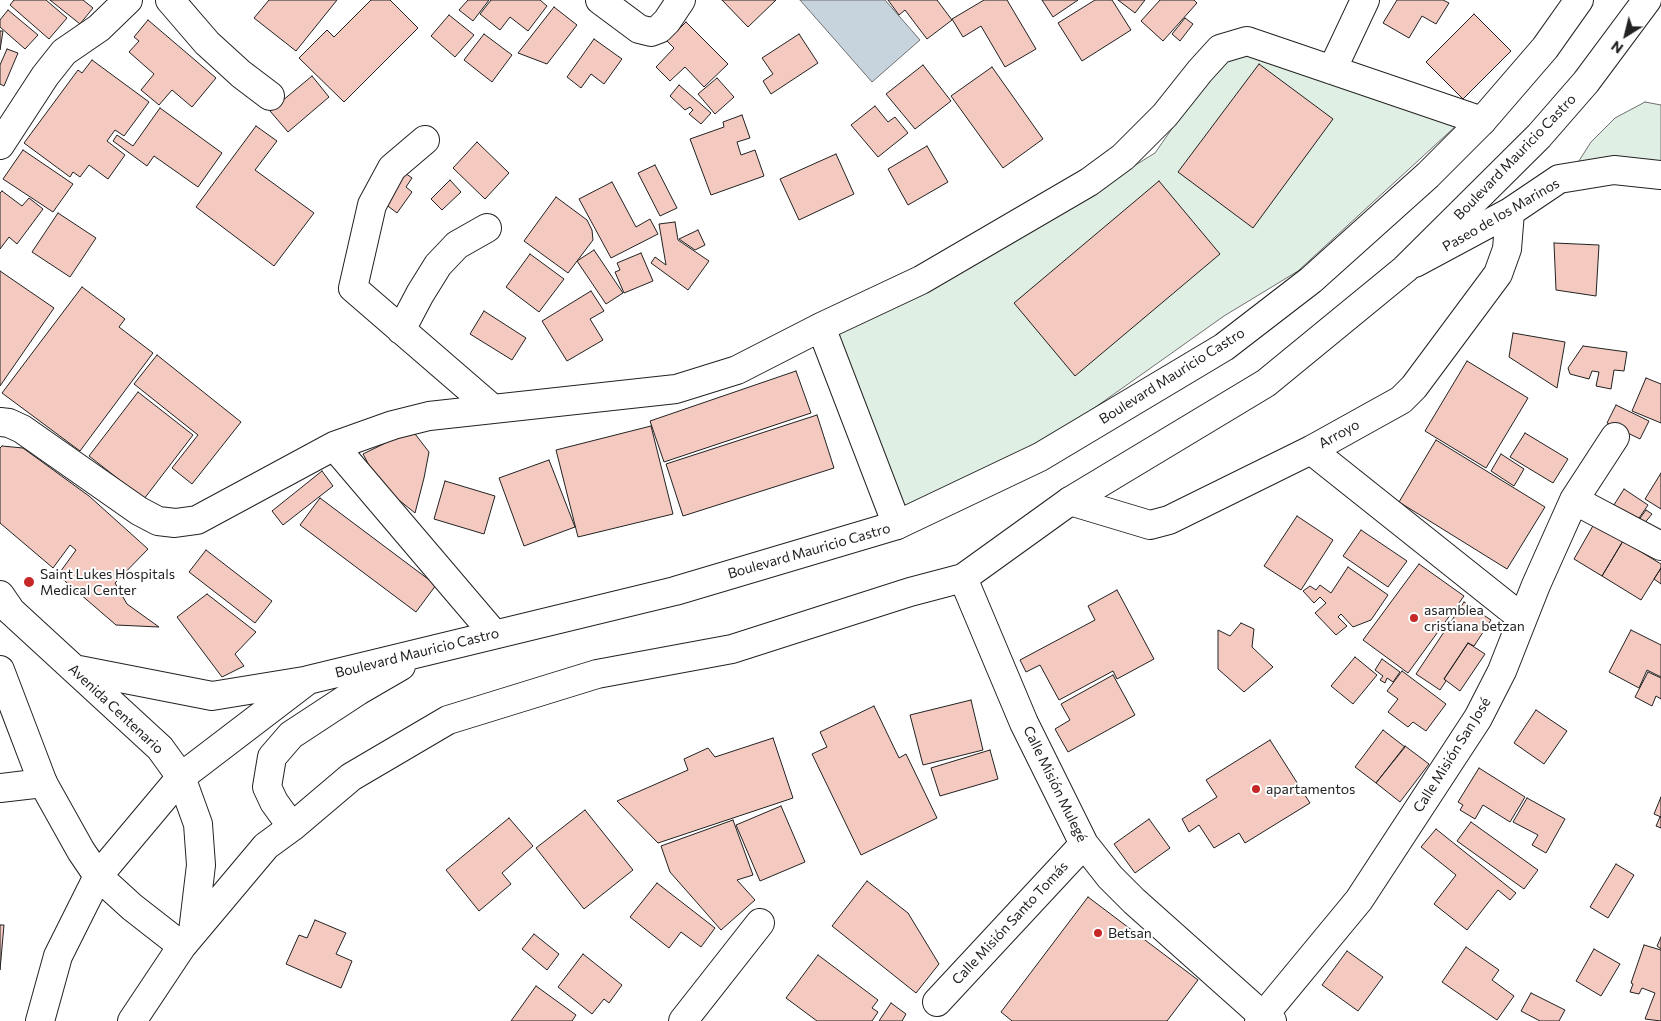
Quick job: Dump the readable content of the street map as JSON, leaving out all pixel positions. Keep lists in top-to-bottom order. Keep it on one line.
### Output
{"streets":{"street":["Boulevard Mauricio Castro","Paseo de los Marinos","Arroyo","Avenida Centenario","Calle Misión San José","Calle Misión Mulegé","Calle Misión Santo Tomás"]},"crossings":[["Boulevard Mauricio Castro","Paseo de los Marinos"],["Boulevard Mauricio Castro","Arroyo"],["Boulevard Mauricio Castro","Avenida Centenario"],["Boulevard Mauricio Castro","Calle Misión Mulegé"],["Paseo de los Marinos","Arroyo"],["Calle Misión San José","Calle Misión Mulegé"],["Calle Misión Mulegé","Calle Misión Santo Tomás"]],"places":["Saint Lukes Hospitals Medical Center","asamblea cristiana betzan","apartamentos","Betsan"],"north":"bottom left"}
